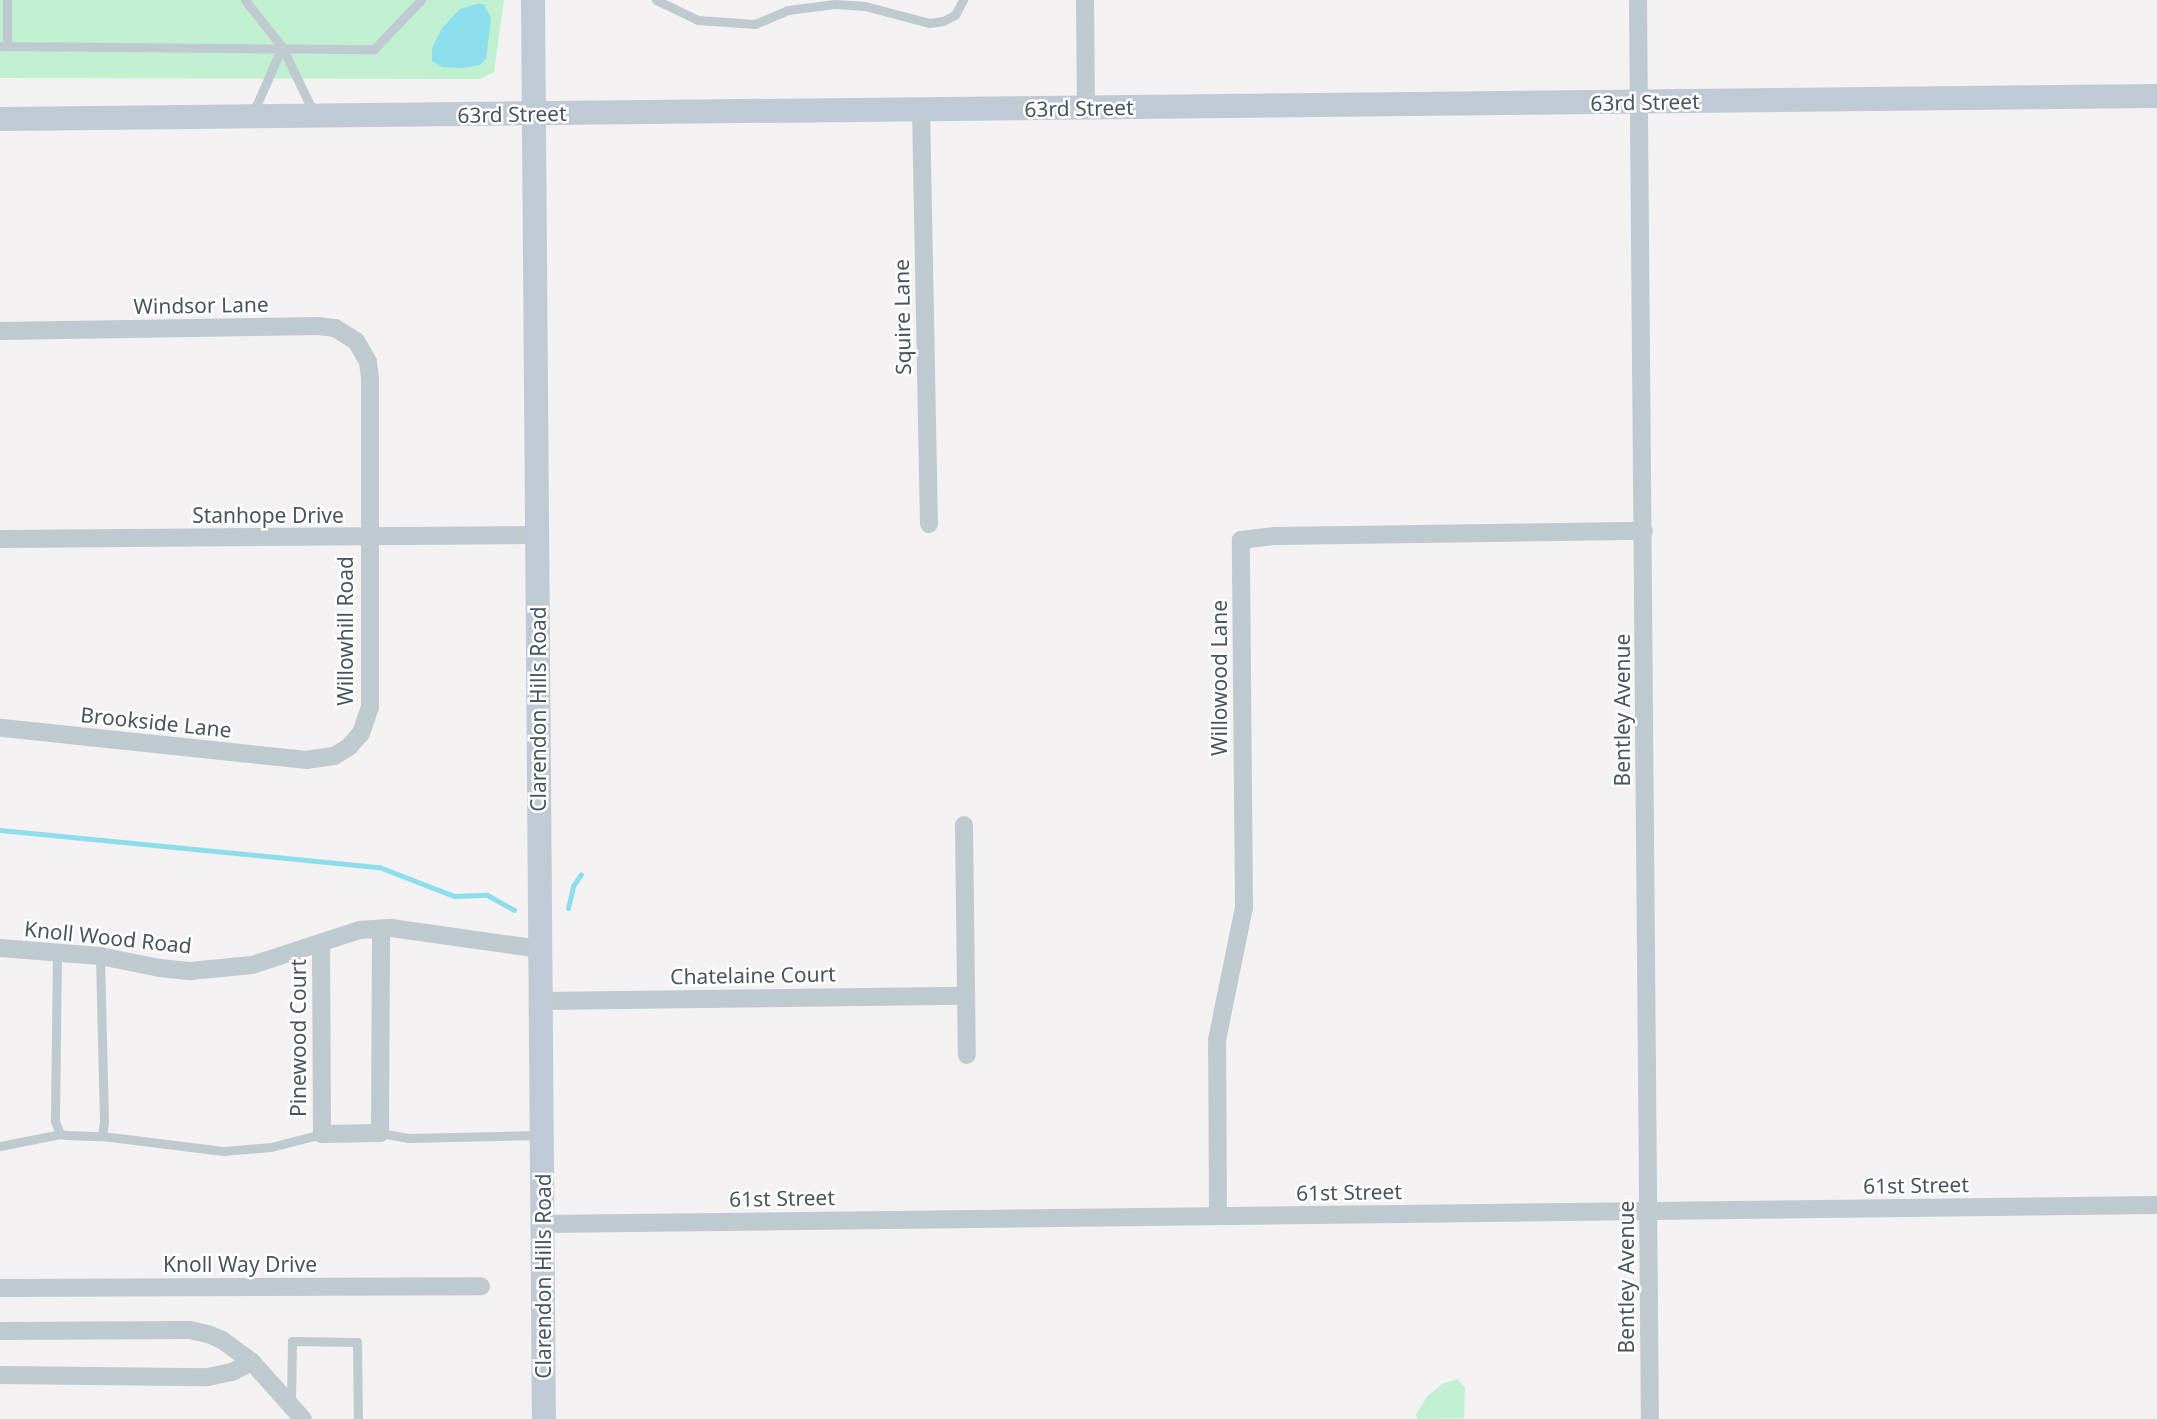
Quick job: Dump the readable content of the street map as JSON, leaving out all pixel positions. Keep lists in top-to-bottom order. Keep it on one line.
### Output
{"streets":{"main road":["63rd Street","Clarendon Hills Road"],"street":["Windsor Lane","Squire Lane","Stanhope Drive","Willowhill Road","Willowood Lane","Bentley Avenue","Brookside Lane","Knoll Wood Road","Chatelaine Court","Pinewood Court","61st Street","Knoll Way Drive"]},"crossings":[["63rd Street","Squire Lane"],["63rd Street","Clarendon Hills Road"],["63rd Street","Bentley Avenue"],["Windsor Lane","Willowhill Road"],["Stanhope Drive","Willowhill Road"],["Stanhope Drive","Clarendon Hills Road"],["Willowhill Road","Brookside Lane"],["Willowood Lane","Bentley Avenue"],["Willowood Lane","61st Street"],["Clarendon Hills Road","Knoll Wood Road"],["Clarendon Hills Road","Chatelaine Court"],["Clarendon Hills Road","61st Street"],["Bentley Avenue","61st Street"],["Knoll Wood Road","Pinewood Court"]]}
